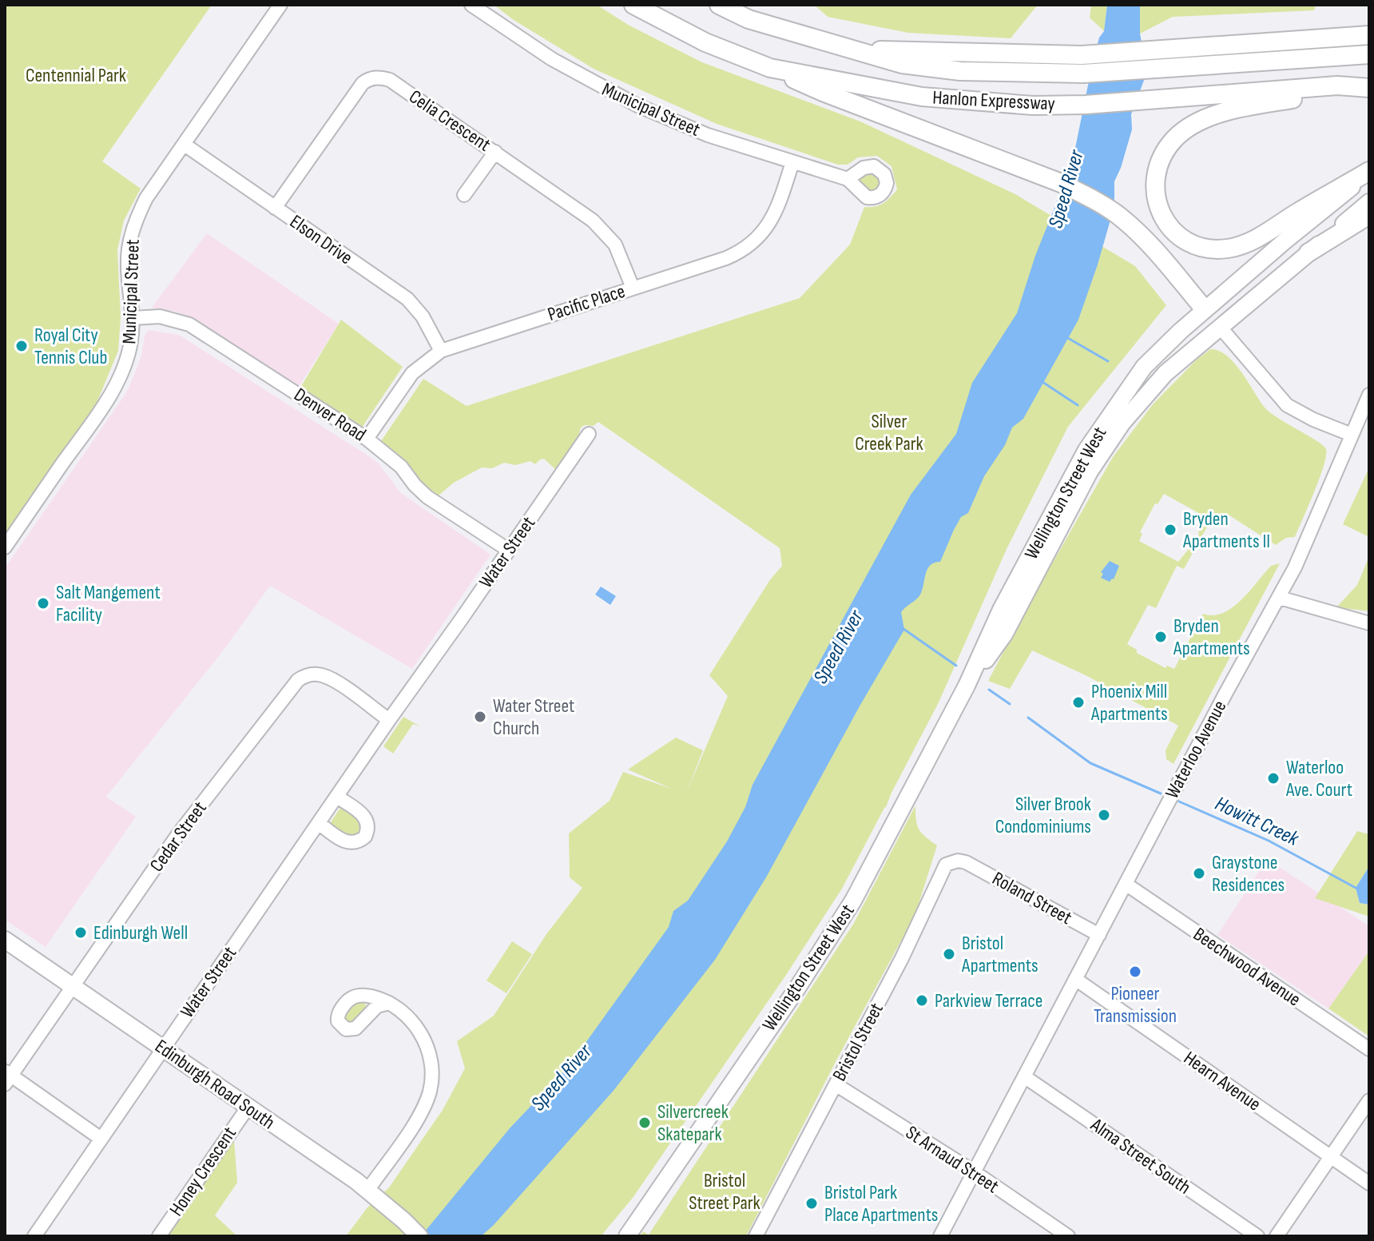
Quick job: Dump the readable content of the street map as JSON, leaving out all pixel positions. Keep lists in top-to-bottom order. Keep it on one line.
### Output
{"streets":{"highway":["Hanlon Expressway"],"main road":["Wellington Street West","Edinburgh Road South"],"street":["Municipal Street","Celia Crescent","Elson Drive","Pacific Place","Denver Road","Water Street","Waterloo Avenue","Cedar Street","Roland Street","Beechwood Avenue","Bristol Street","Hearn Avenue","Alma Street South","St Arnaud Street","Honey Crescent"]},"crossings":[["Municipal Street","Elson Drive"],["Municipal Street","Pacific Place"],["Municipal Street","Denver Road"],["Celia Crescent","Elson Drive"],["Celia Crescent","Pacific Place"],["Elson Drive","Pacific Place"],["Pacific Place","Denver Road"],["Denver Road","Water Street"],["Water Street","Cedar Street"],["Water Street","Edinburgh Road South"],["Waterloo Avenue","Roland Street"],["Waterloo Avenue","Beechwood Avenue"],["Waterloo Avenue","Hearn Avenue"],["Waterloo Avenue","Alma Street South"],["Waterloo Avenue","St Arnaud Street"],["Cedar Street","Edinburgh Road South"],["Roland Street","Bristol Street"],["Bristol Street","St Arnaud Street"],["Edinburgh Road South","Honey Crescent"]],"water":["Speed River","Howitt Creek"],"parks":["Centennial Park","Silver Creek Park","Bristol Street Park"],"places":["Royal City Tennis Club","Bryden Apartments II","Salt Mangement Facility","Bryden Apartments","Phoenix Mill Apartments","Water Street Church","Waterloo Ave. Court","Silver Brook Condominiums","Graystone Residences","Edinburgh Well","Bristol Apartments","Pioneer Transmission","Parkview Terrace","Silvercreek Skatepark","Bristol Park Place Apartments"]}
